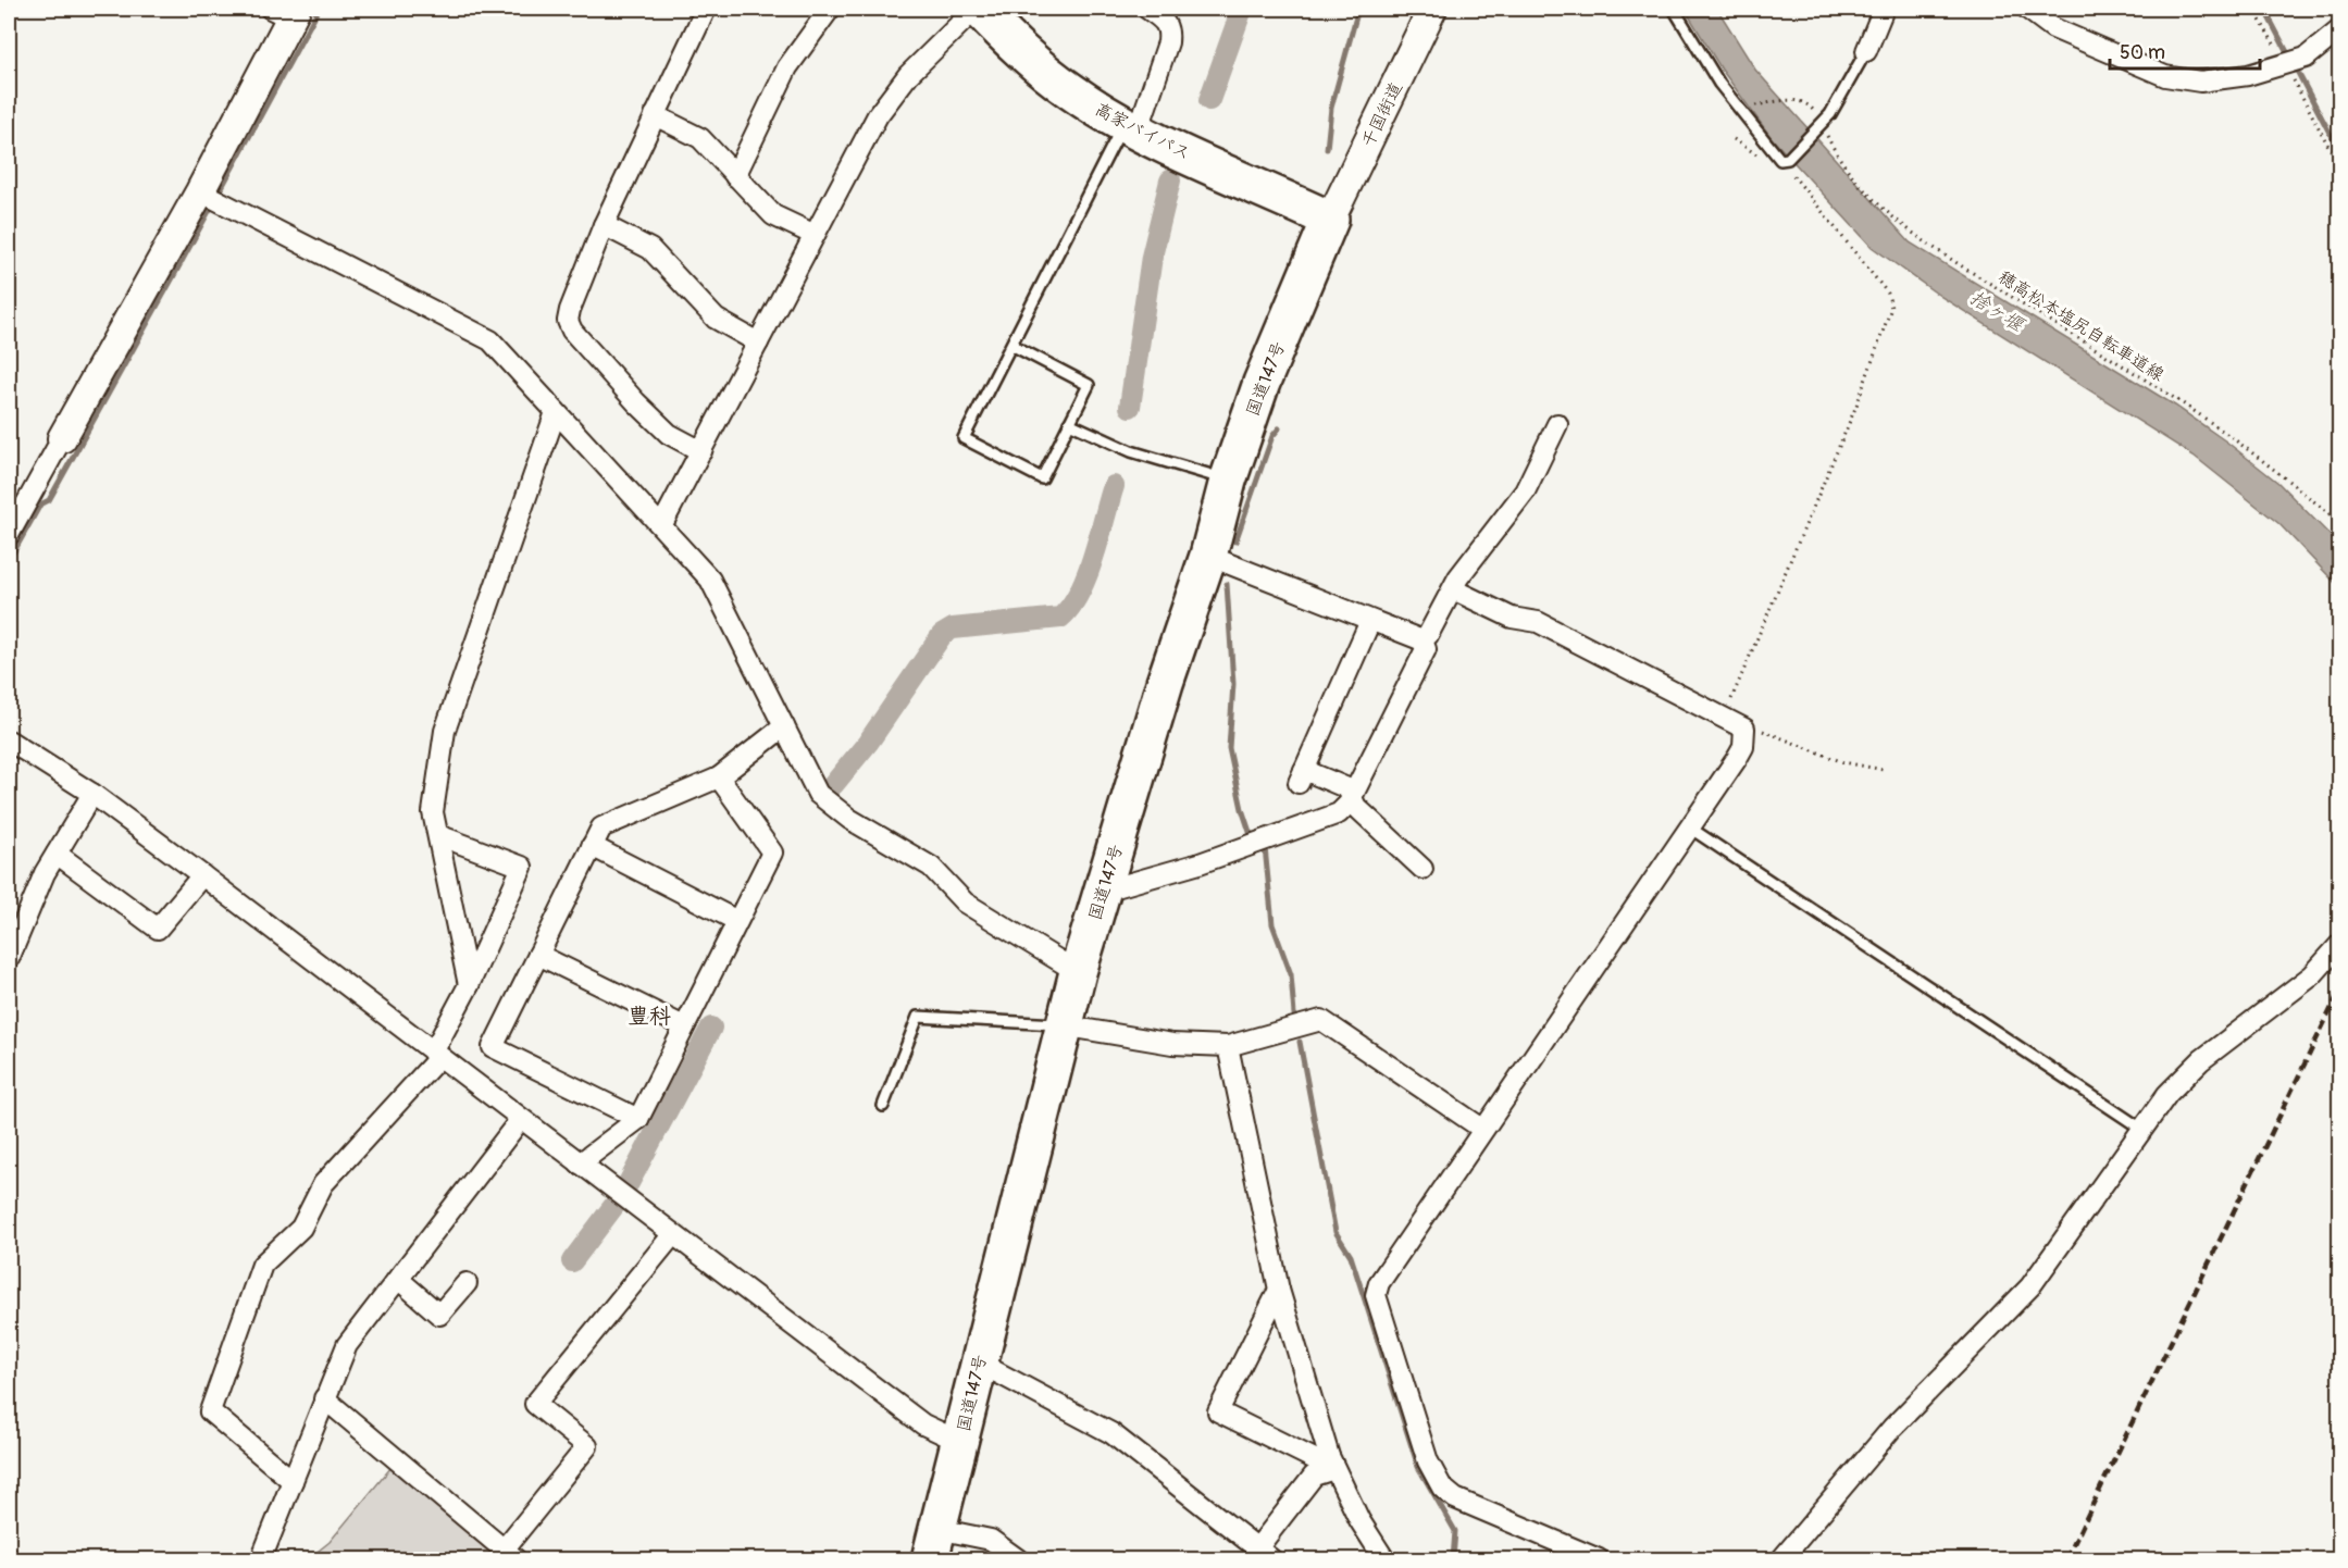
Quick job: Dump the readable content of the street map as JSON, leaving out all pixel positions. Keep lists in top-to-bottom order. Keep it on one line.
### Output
{"streets":{"highway":["高家バイパス","国道147号"],"street":["千国街道"],"path":["穂高松本塩尻自転車道線"]},"crossings":[["千国街道","高家バイパス"],["千国街道","国道147号"],["高家バイパス","国道147号"]],"districts":["豊科"],"water":["捨ヶ堰"],"scale_bar":"50 m"}
